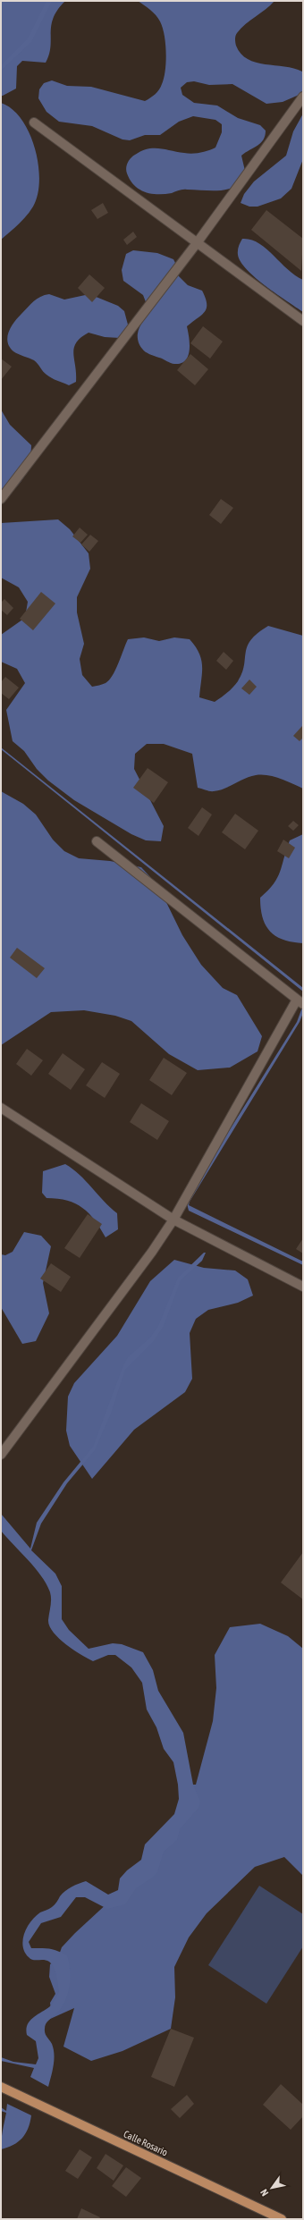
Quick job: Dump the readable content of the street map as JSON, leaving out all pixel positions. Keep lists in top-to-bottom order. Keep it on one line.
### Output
{"streets":{"main road":["Calle Rosario"]},"north":"bottom left"}
